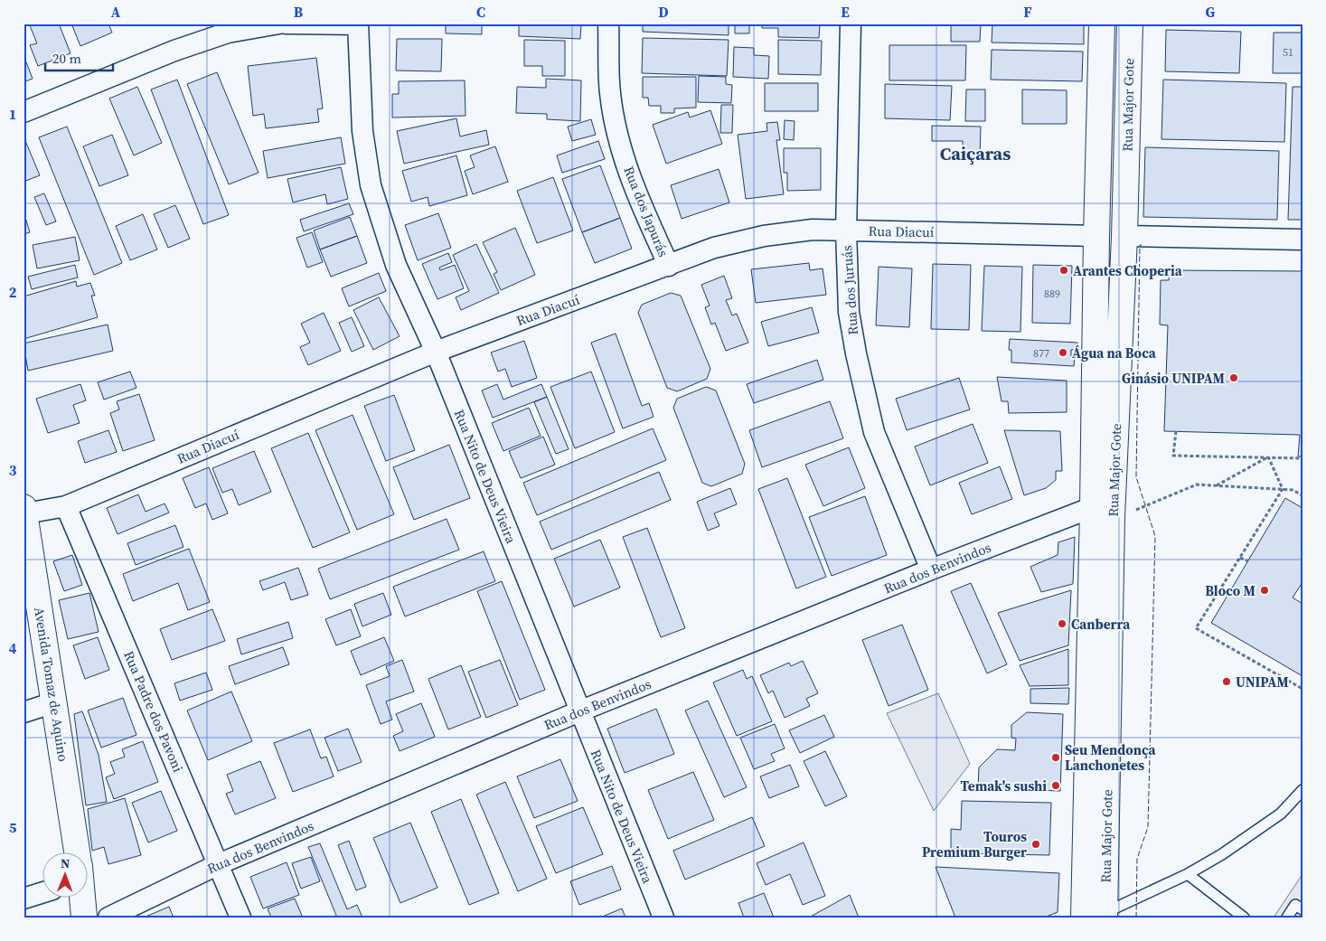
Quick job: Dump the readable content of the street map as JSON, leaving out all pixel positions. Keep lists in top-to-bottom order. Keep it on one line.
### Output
{"streets":{"main road":["Rua Major Gote","Avenida Tomaz de Aquino"],"street":["Rua dos Japurás","Rua Diacuí","Rua dos Juruás","Rua Nito de Deus Vieira","Rua dos Benvindos","Rua Padre dos Pavoni"]},"crossings":[["Rua Major Gote","Rua Diacuí"],["Rua Major Gote","Rua dos Benvindos"],["Rua dos Japurás","Rua Diacuí"],["Rua Diacuí","Rua dos Juruás"],["Rua Diacuí","Rua Nito de Deus Vieira"],["Rua Diacuí","Avenida Tomaz de Aquino"],["Rua Diacuí","Rua Padre dos Pavoni"],["Rua dos Juruás","Rua dos Benvindos"],["Rua Nito de Deus Vieira","Rua dos Benvindos"],["Rua dos Benvindos","Rua Padre dos Pavoni"]],"districts":["Caiçaras"],"places":["Arantes Choperia","Água na Boca","Ginásio UNIPAM","Bloco M","Canberra","UNIPAM","Seu Mendonça Lanchonetes","Temak's sushi","Touros Premium Burger"],"house_numbers":["51","889","877"],"scale_bar":"20 m","north":"top","grid":{"columns":["A","B","C","D","E","F","G"],"rows":["1","2","3","4","5"]}}
